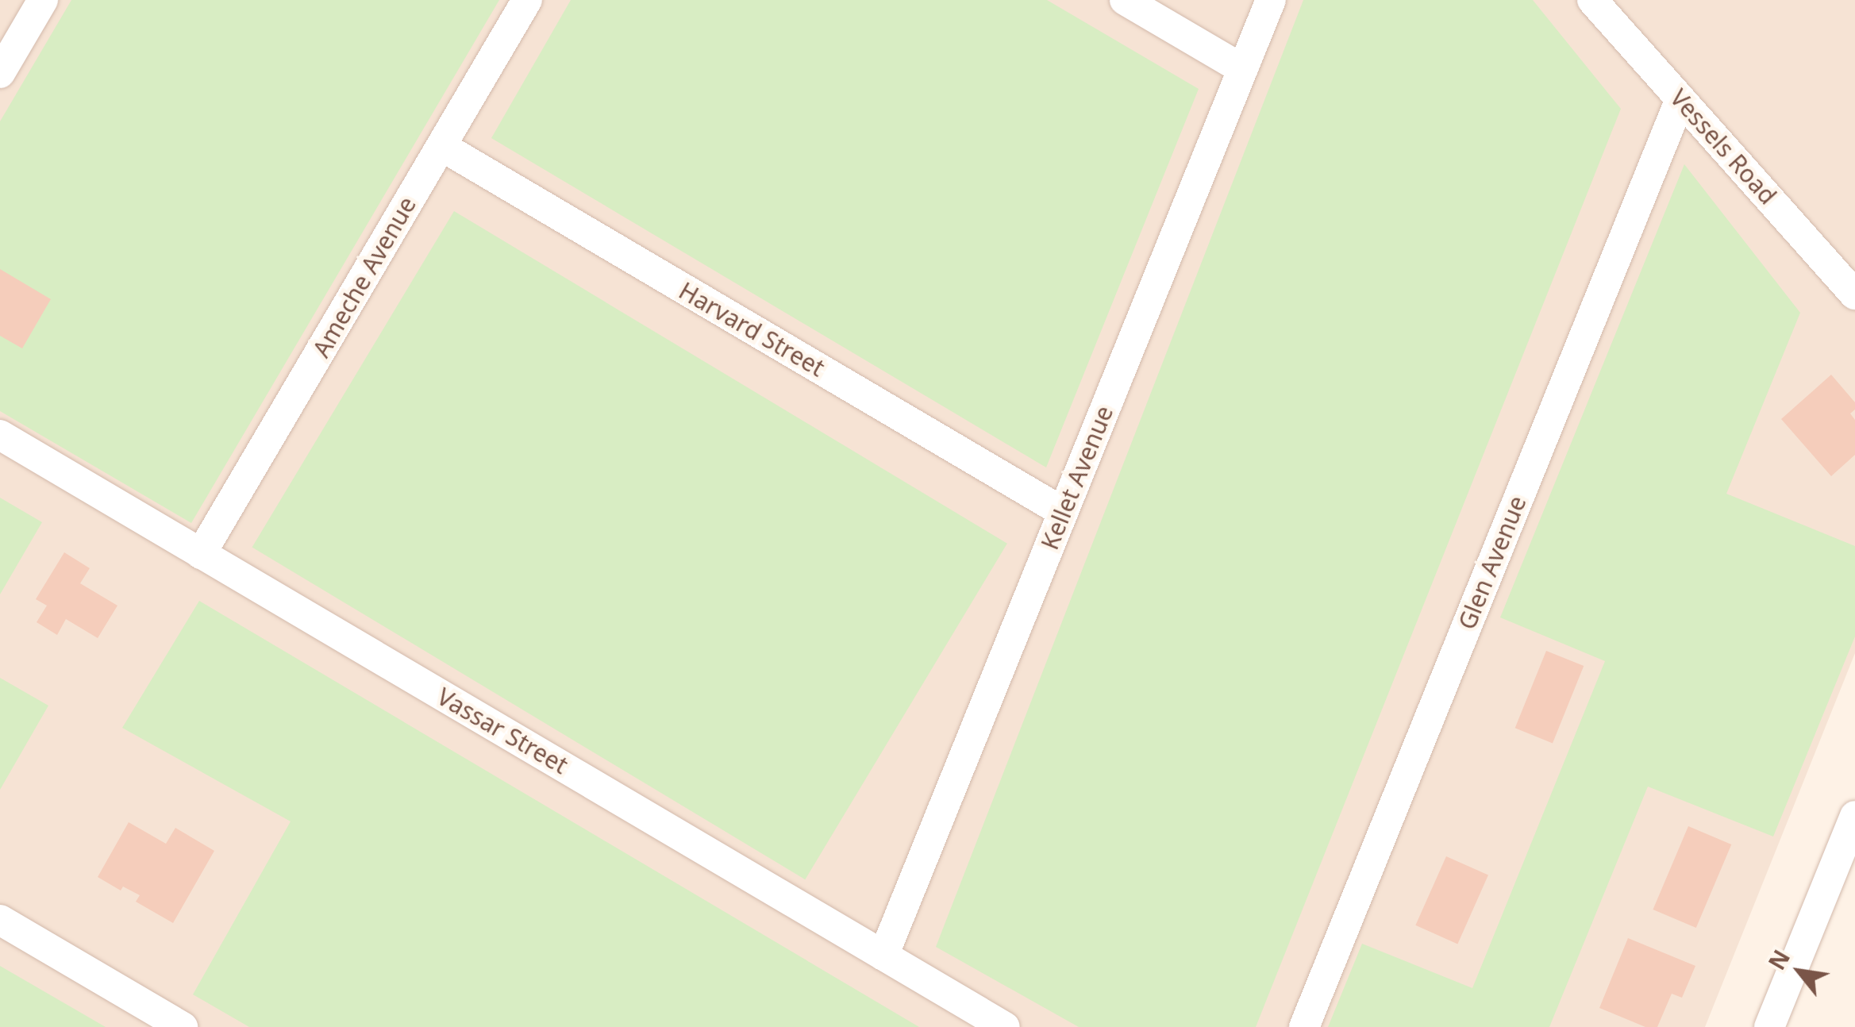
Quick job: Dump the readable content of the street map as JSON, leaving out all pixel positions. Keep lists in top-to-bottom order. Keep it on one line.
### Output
{"streets":{"street":["Vessels Road","Ameche Avenue","Harvard Street","Kellet Avenue","Glen Avenue","Vassar Street"]},"crossings":[["Vessels Road","Glen Avenue"],["Ameche Avenue","Harvard Street"],["Ameche Avenue","Vassar Street"],["Harvard Street","Kellet Avenue"],["Kellet Avenue","Vassar Street"]],"north":"top left"}
